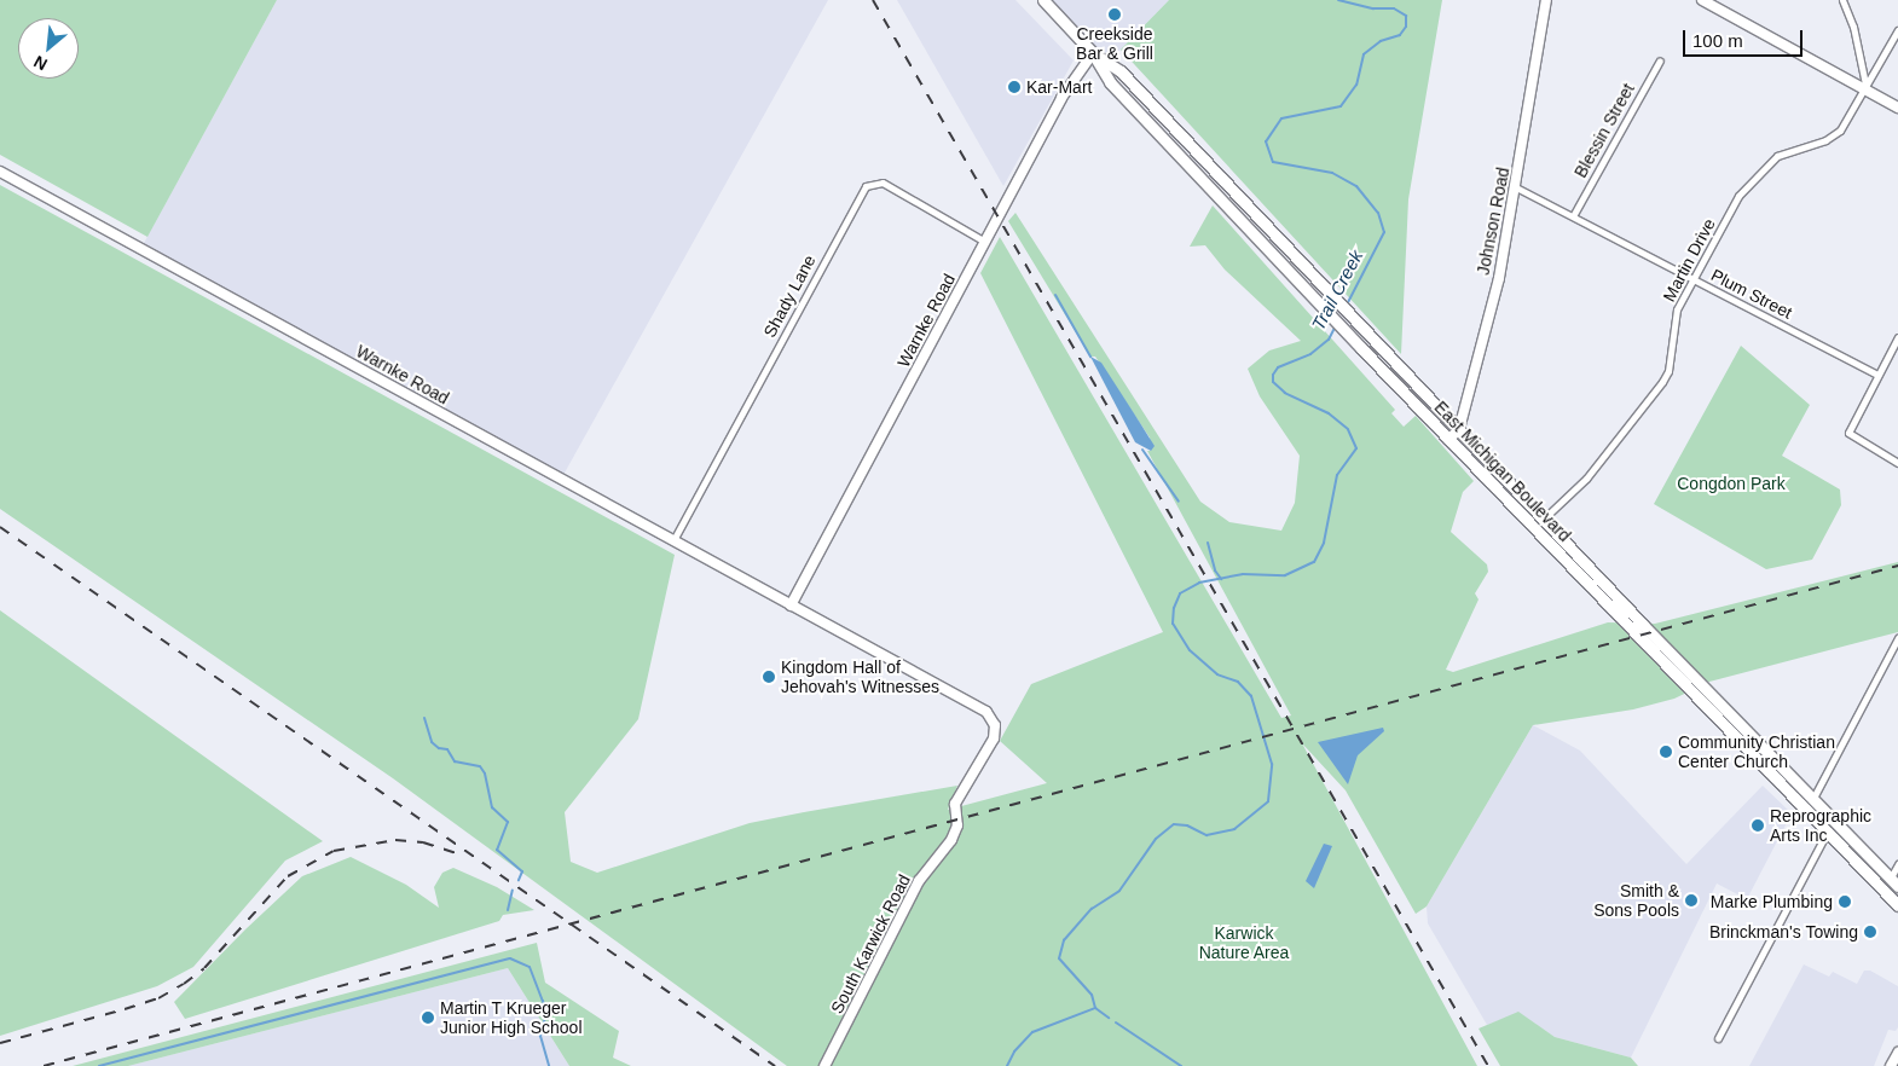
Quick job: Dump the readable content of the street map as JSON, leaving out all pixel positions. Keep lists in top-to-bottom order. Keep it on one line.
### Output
{"streets":{"main road":["East Michigan Boulevard"],"street":["Blessin Street","Johnson Road","Martin Drive","Plum Street","Shady Lane","Warnke Road","South Karwick Road"]},"crossings":[["Blessin Street","Plum Street"],["Johnson Road","Plum Street"],["Johnson Road","East Michigan Boulevard"],["Martin Drive","Plum Street"],["Martin Drive","East Michigan Boulevard"],["Shady Lane","Warnke Road"],["Warnke Road","East Michigan Boulevard"],["Warnke Road","South Karwick Road"]],"water":["Trail Creek"],"parks":["Congdon Park","Karwick Nature Area"],"places":["Creekside Bar & Grill","Kar-Mart","Kingdom Hall of Jehovah's Witnesses","Community Christian Center Church","Reprographic Arts Inc","Smith & Sons Pools","Marke Plumbing","Brinckman's Towing","Martin T Krueger Junior High School"],"scale_bar":"100 m","north":"bottom left"}
